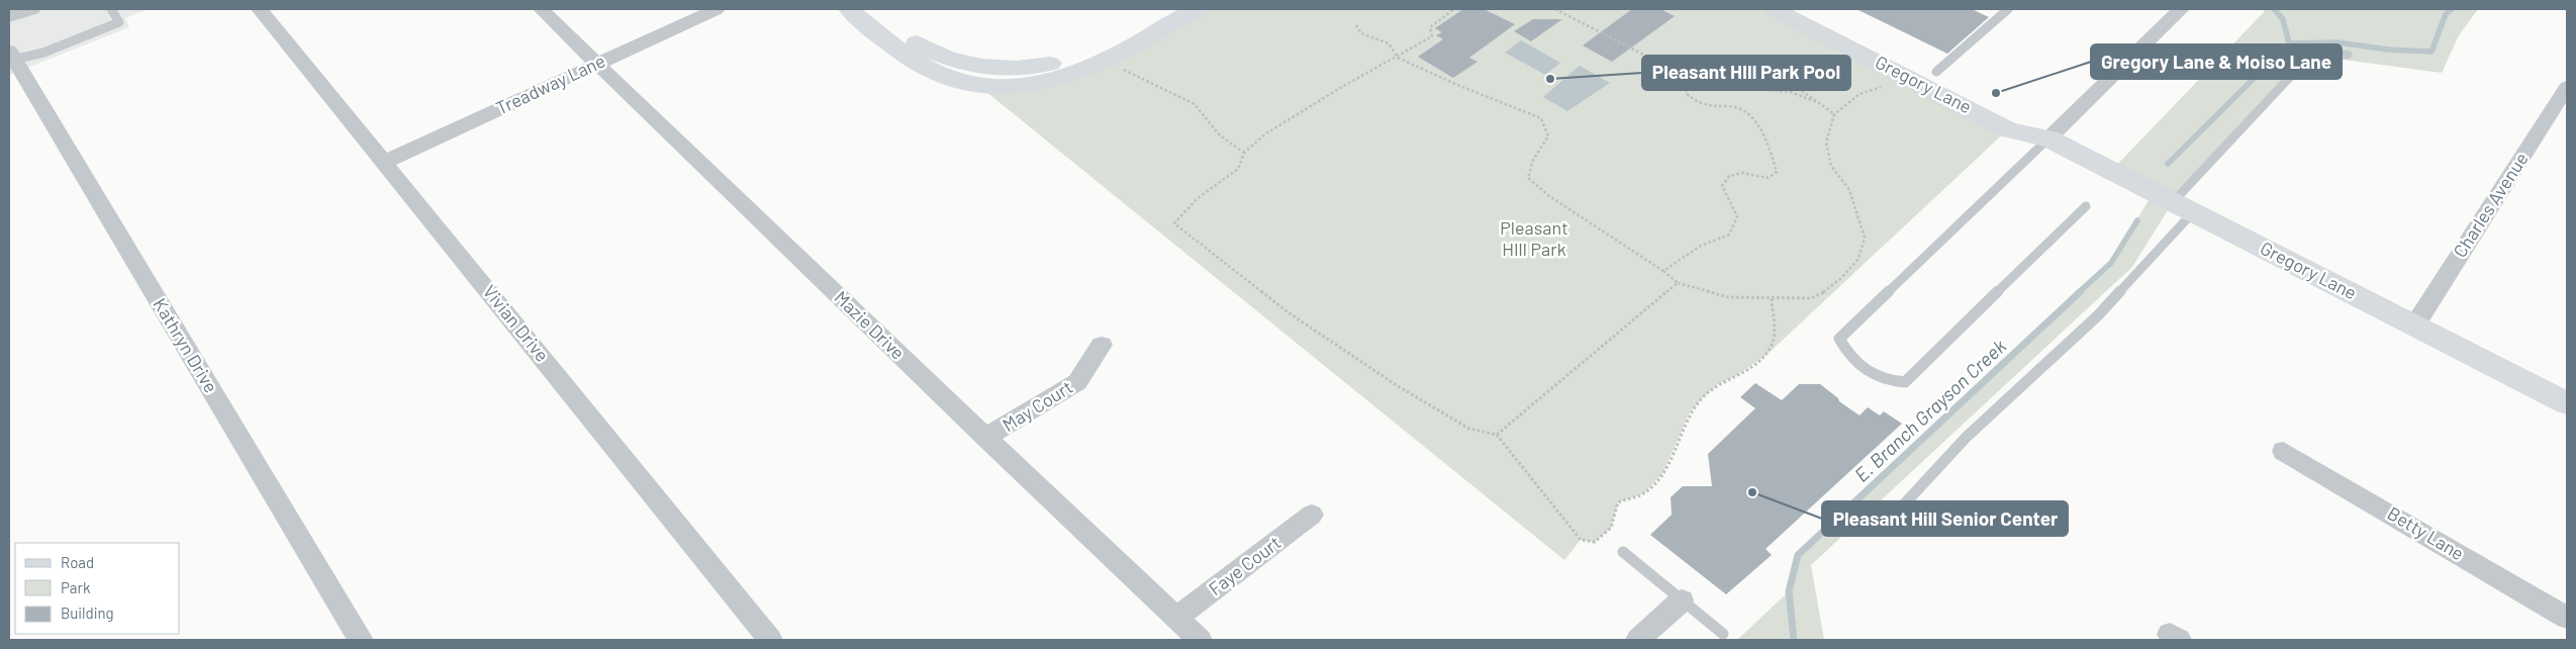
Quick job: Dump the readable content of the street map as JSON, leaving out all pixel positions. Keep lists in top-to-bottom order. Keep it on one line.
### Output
{"streets":{"main road":["Gregory Lane"],"street":["Treadway Lane","Charles Avenue","Vivian Drive","Mazie Drive","Kathryn Drive","May Court","Betty Lane","Faye Court"]},"crossings":[["Treadway Lane","Vivian Drive"],["Treadway Lane","Mazie Drive"],["Gregory Lane","Charles Avenue"],["Mazie Drive","May Court"],["Mazie Drive","Faye Court"]],"water":["E. Branch Grayson Creek"],"parks":["Pleasant HIll Park"],"places":["Pleasant HIll Park Pool","Gregory Lane & Moiso Lane","Pleasant Hill Senior Center"],"legend":["Road","Park","Building"]}
